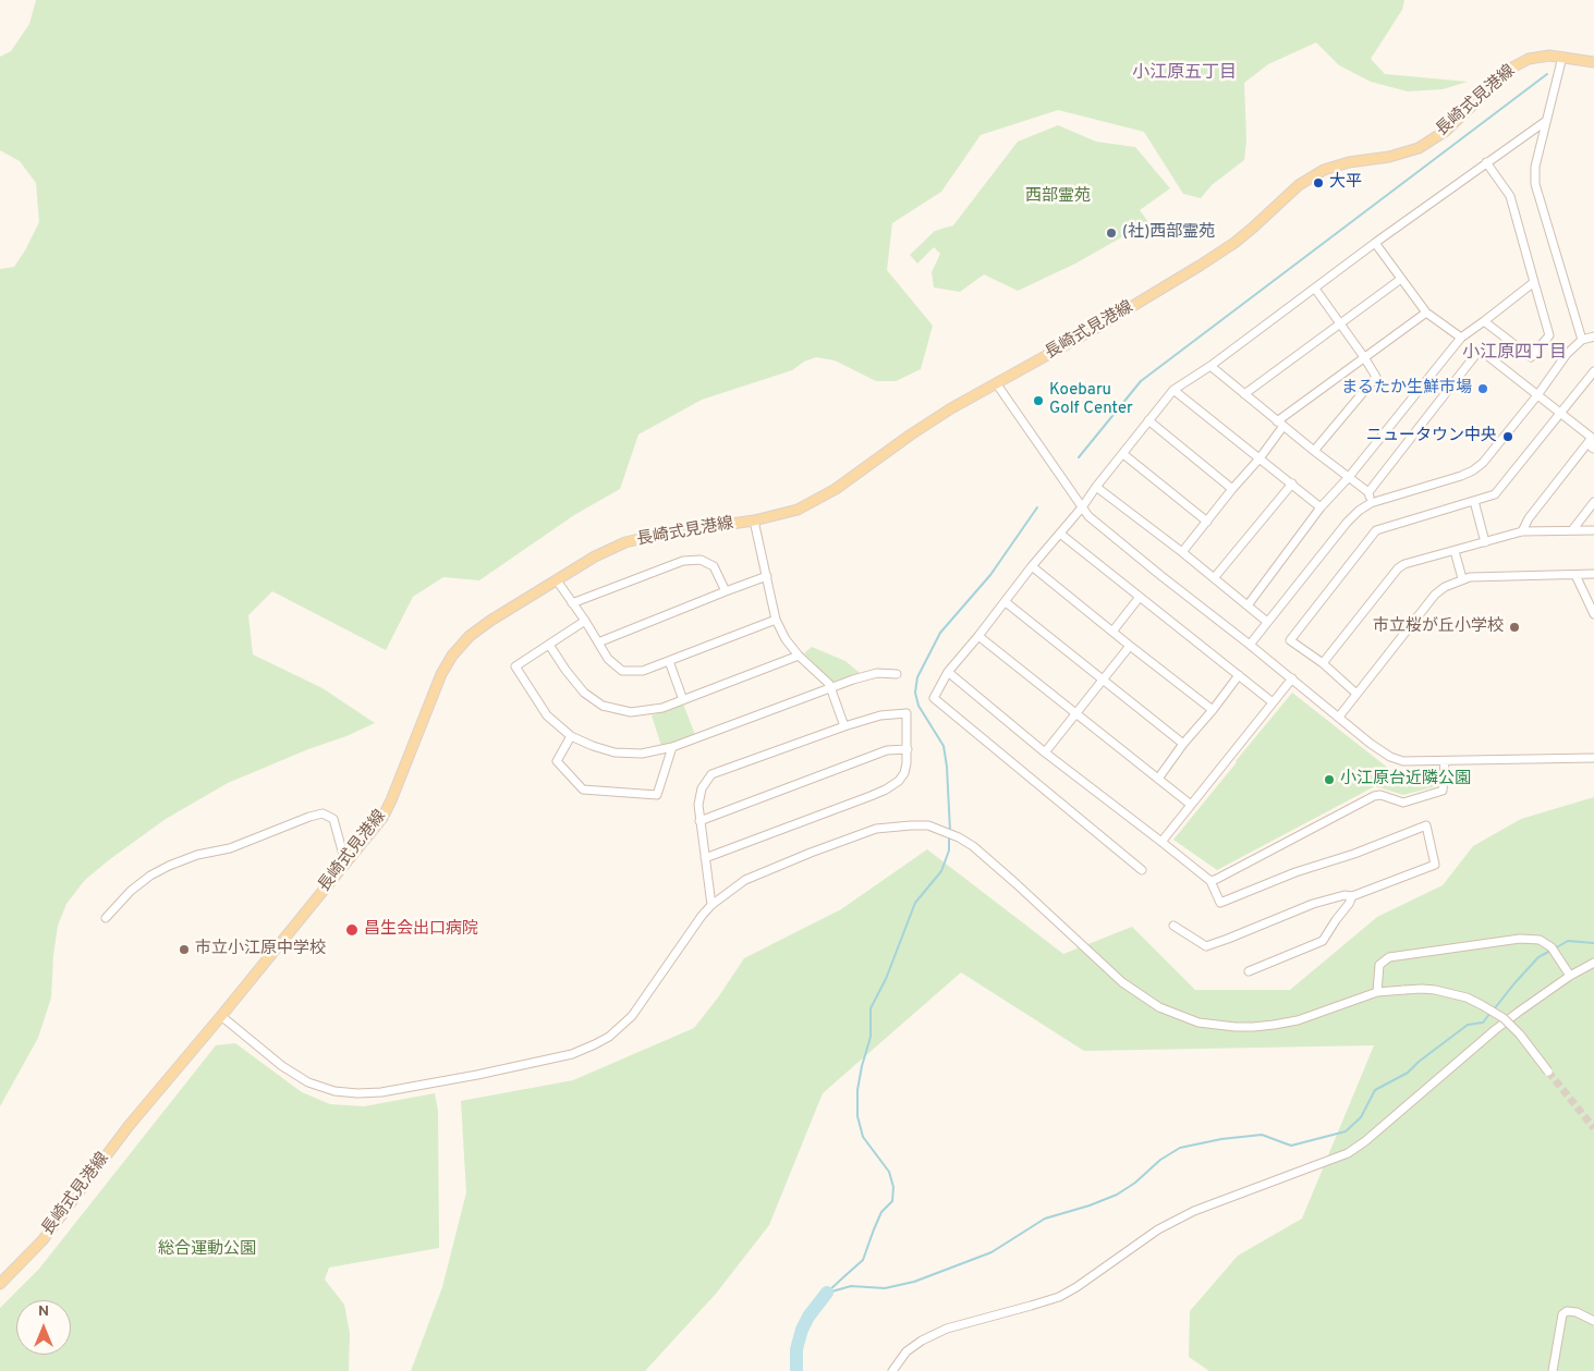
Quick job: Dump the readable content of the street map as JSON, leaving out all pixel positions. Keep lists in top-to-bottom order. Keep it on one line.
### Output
{"streets":{"main road":["長崎式見港線"]},"districts":["小江原五丁目","小江原四丁目"],"parks":["西部霊苑","総合運動公園"],"places":["大平","(社)西部霊苑","まるたか生鮮市場","Koebaru Golf Center","ニュータウン中央","市立桜が丘小学校","小江原台近隣公園","昌生会出口病院","市立小江原中学校"],"north":"top"}
